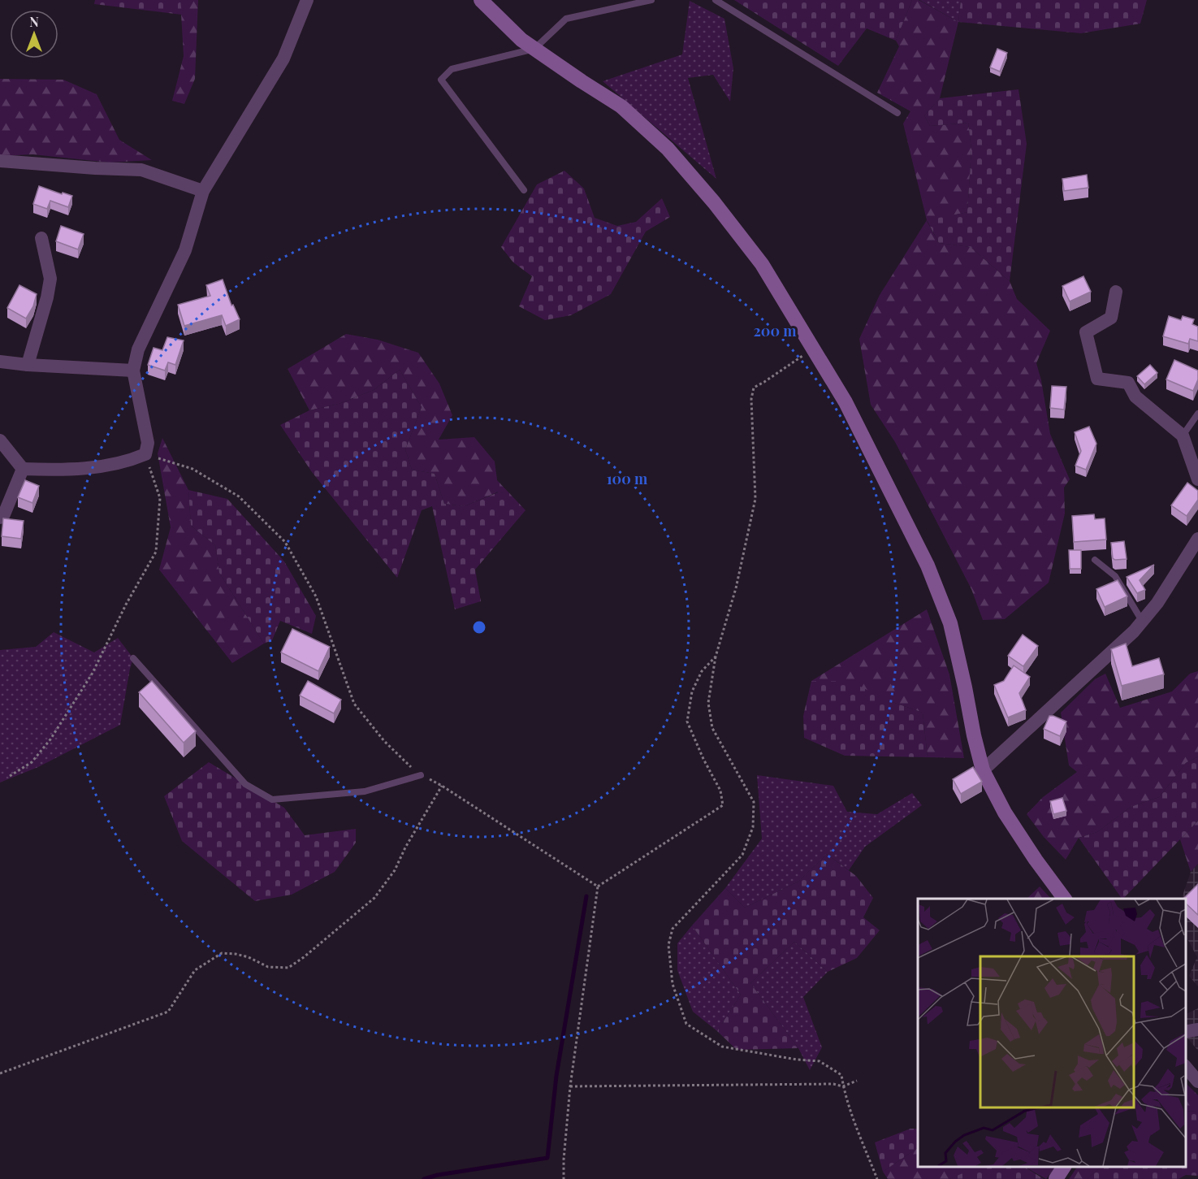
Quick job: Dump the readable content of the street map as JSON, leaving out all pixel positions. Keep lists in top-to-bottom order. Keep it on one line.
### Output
{"north":"top","rings":["200 m","100 m"]}
